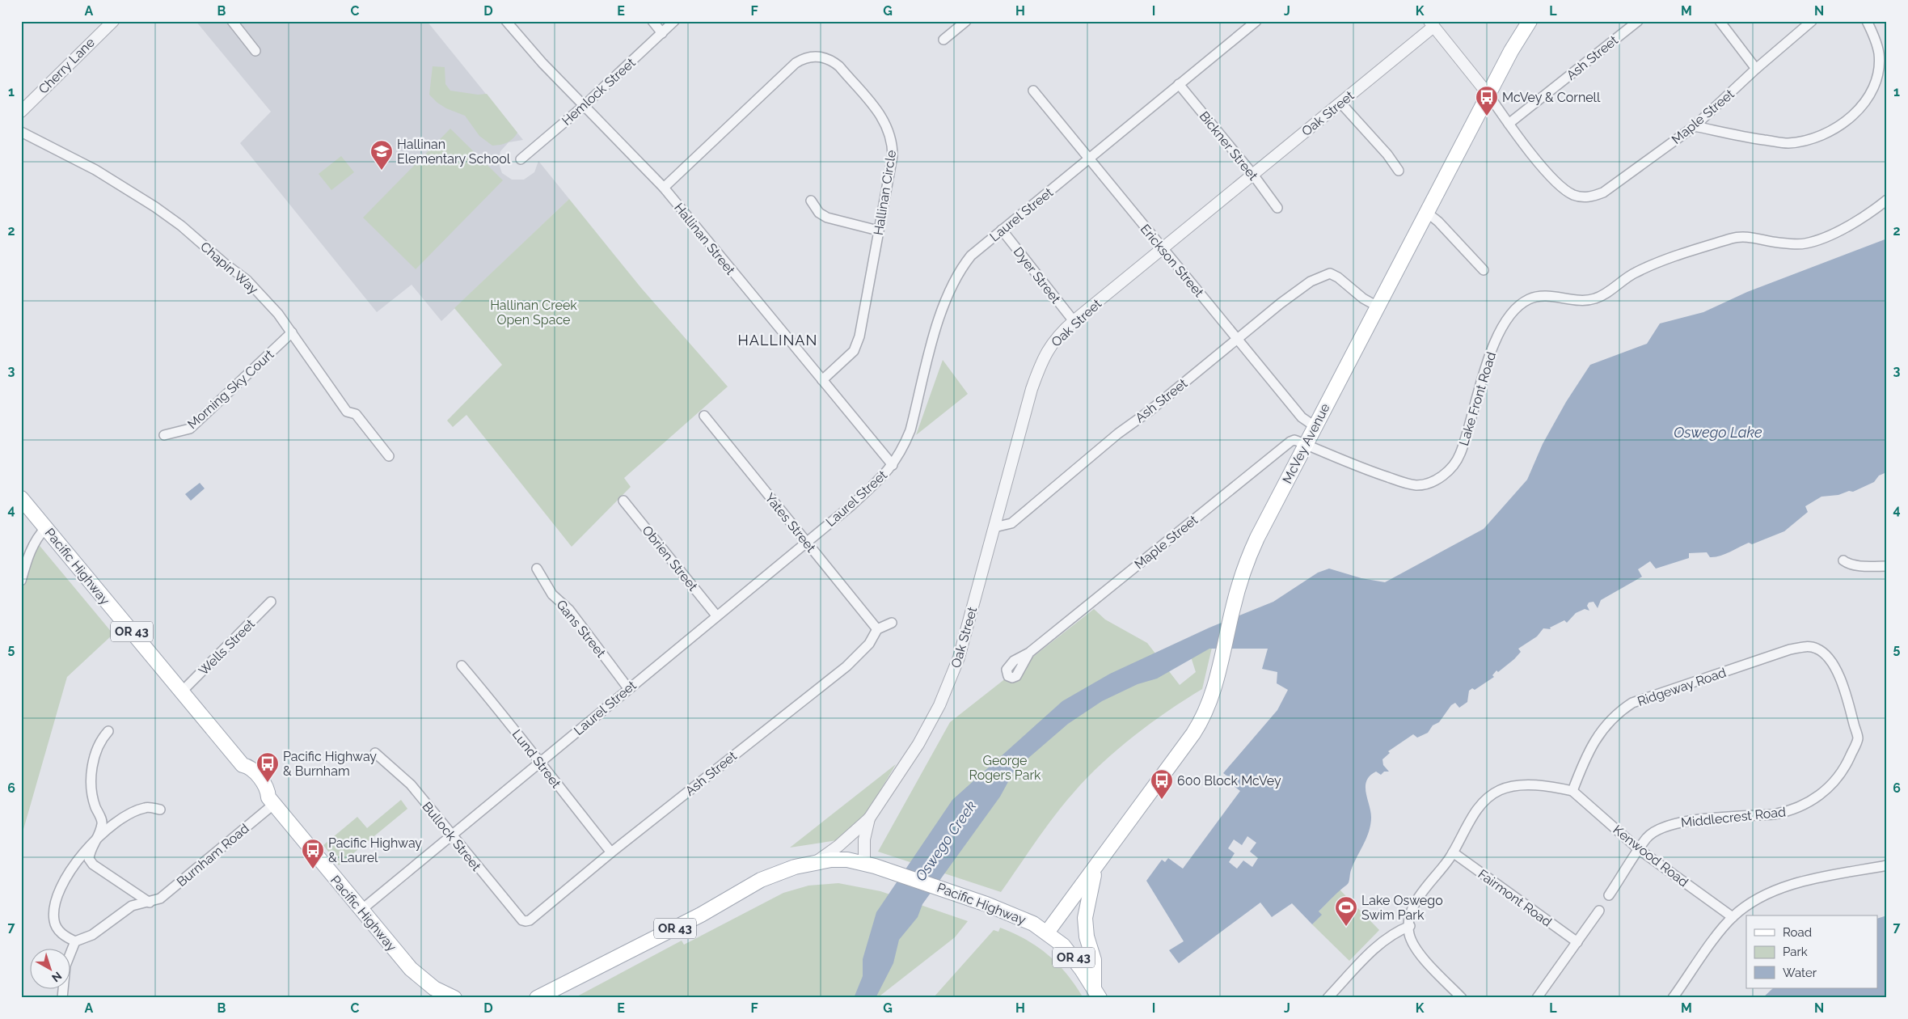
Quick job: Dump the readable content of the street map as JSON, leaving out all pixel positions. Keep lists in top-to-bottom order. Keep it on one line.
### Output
{"streets":{"main road":["McVey Avenue","Pacific Highway","OR 43"],"street":["Ash Street","Cherry Lane","Hemlock Street","Oak Street","Maple Street","Bickner Street","Hallinan Circle","Laurel Street","Hallinan Street","Erickson Street","Chapin Way","Dyer Street","Morning Sky Court","Lake Front Road","Yates Street","Obrien Street","Gans Street","Wells Street","Ridgeway Road","Lund Street","Middlecrest Road","Bullock Street","Burnham Road","Kenwood Road","Fairmont Road"]},"crossings":[["Ash Street","Oak Street"],["Ash Street","Maple Street"],["Ash Street","Erickson Street"],["Ash Street","McVey Avenue"],["Ash Street","Yates Street"],["Ash Street","Lund Street"],["Ash Street","Bullock Street"],["Hemlock Street","Hallinan Street"],["Oak Street","Bickner Street"],["Oak Street","Erickson Street"],["Oak Street","Dyer Street"],["Oak Street","Pacific Highway"],["Maple Street","Lake Front Road"],["Maple Street","McVey Avenue"],["Bickner Street","Laurel Street"],["Hallinan Circle","Hallinan Street"],["Laurel Street","Hallinan Street"],["Laurel Street","Erickson Street"],["Laurel Street","Dyer Street"],["Laurel Street","Yates Street"],["Laurel Street","Obrien Street"],["Laurel Street","Pacific Highway"],["Laurel Street","Gans Street"],["Laurel Street","Lund Street"],["Laurel Street","Bullock Street"],["Erickson Street","McVey Avenue"],["Chapin Way","Morning Sky Court"],["Lake Front Road","McVey Avenue"],["McVey Avenue","Pacific Highway"],["McVey Avenue","OR 43"],["Pacific Highway","OR 43"],["Pacific Highway","Wells Street"],["Pacific Highway","Burnham Road"],["Ridgeway Road","Middlecrest Road"],["Ridgeway Road","Kenwood Road"],["Middlecrest Road","Kenwood Road"]],"districts":["HALLINAN"],"water":["Oswego Lake","Oswego Creek"],"parks":["Hallinan Creek Open Space","George Rogers Park"],"places":{"bus stop":["McVey & Cornell","Pacific Highway & Burnham","600 Block McVey","Pacific Highway & Laurel"],"school or university":["Hallinan Elementary School"],"sports":["Lake Oswego Swim Park"]},"legend":["Road","Park","Water"],"north":"bottom right","grid":{"columns":["A","B","C","D","E","F","G","H","I","J","K","L","M","N"],"rows":["1","2","3","4","5","6","7"]}}
